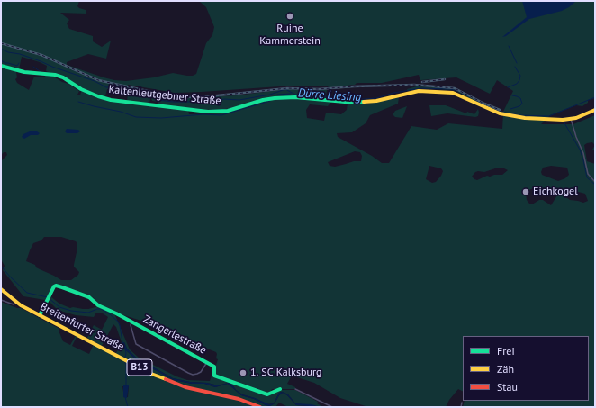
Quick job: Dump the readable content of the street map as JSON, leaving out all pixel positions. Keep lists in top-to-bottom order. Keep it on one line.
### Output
{"streets":{"main road":["Kaltenleutgebner Straße","Breitenfurter Straße","Zangerlestraße","B13"]},"crossings":[["Breitenfurter Straße","Zangerlestraße"]],"water":["Dürre Liesing"],"places":["Ruine Kammerstein","Eichkogel","1. SC Kalksburg"],"legend":["Frei","Zäh","Stau"]}
